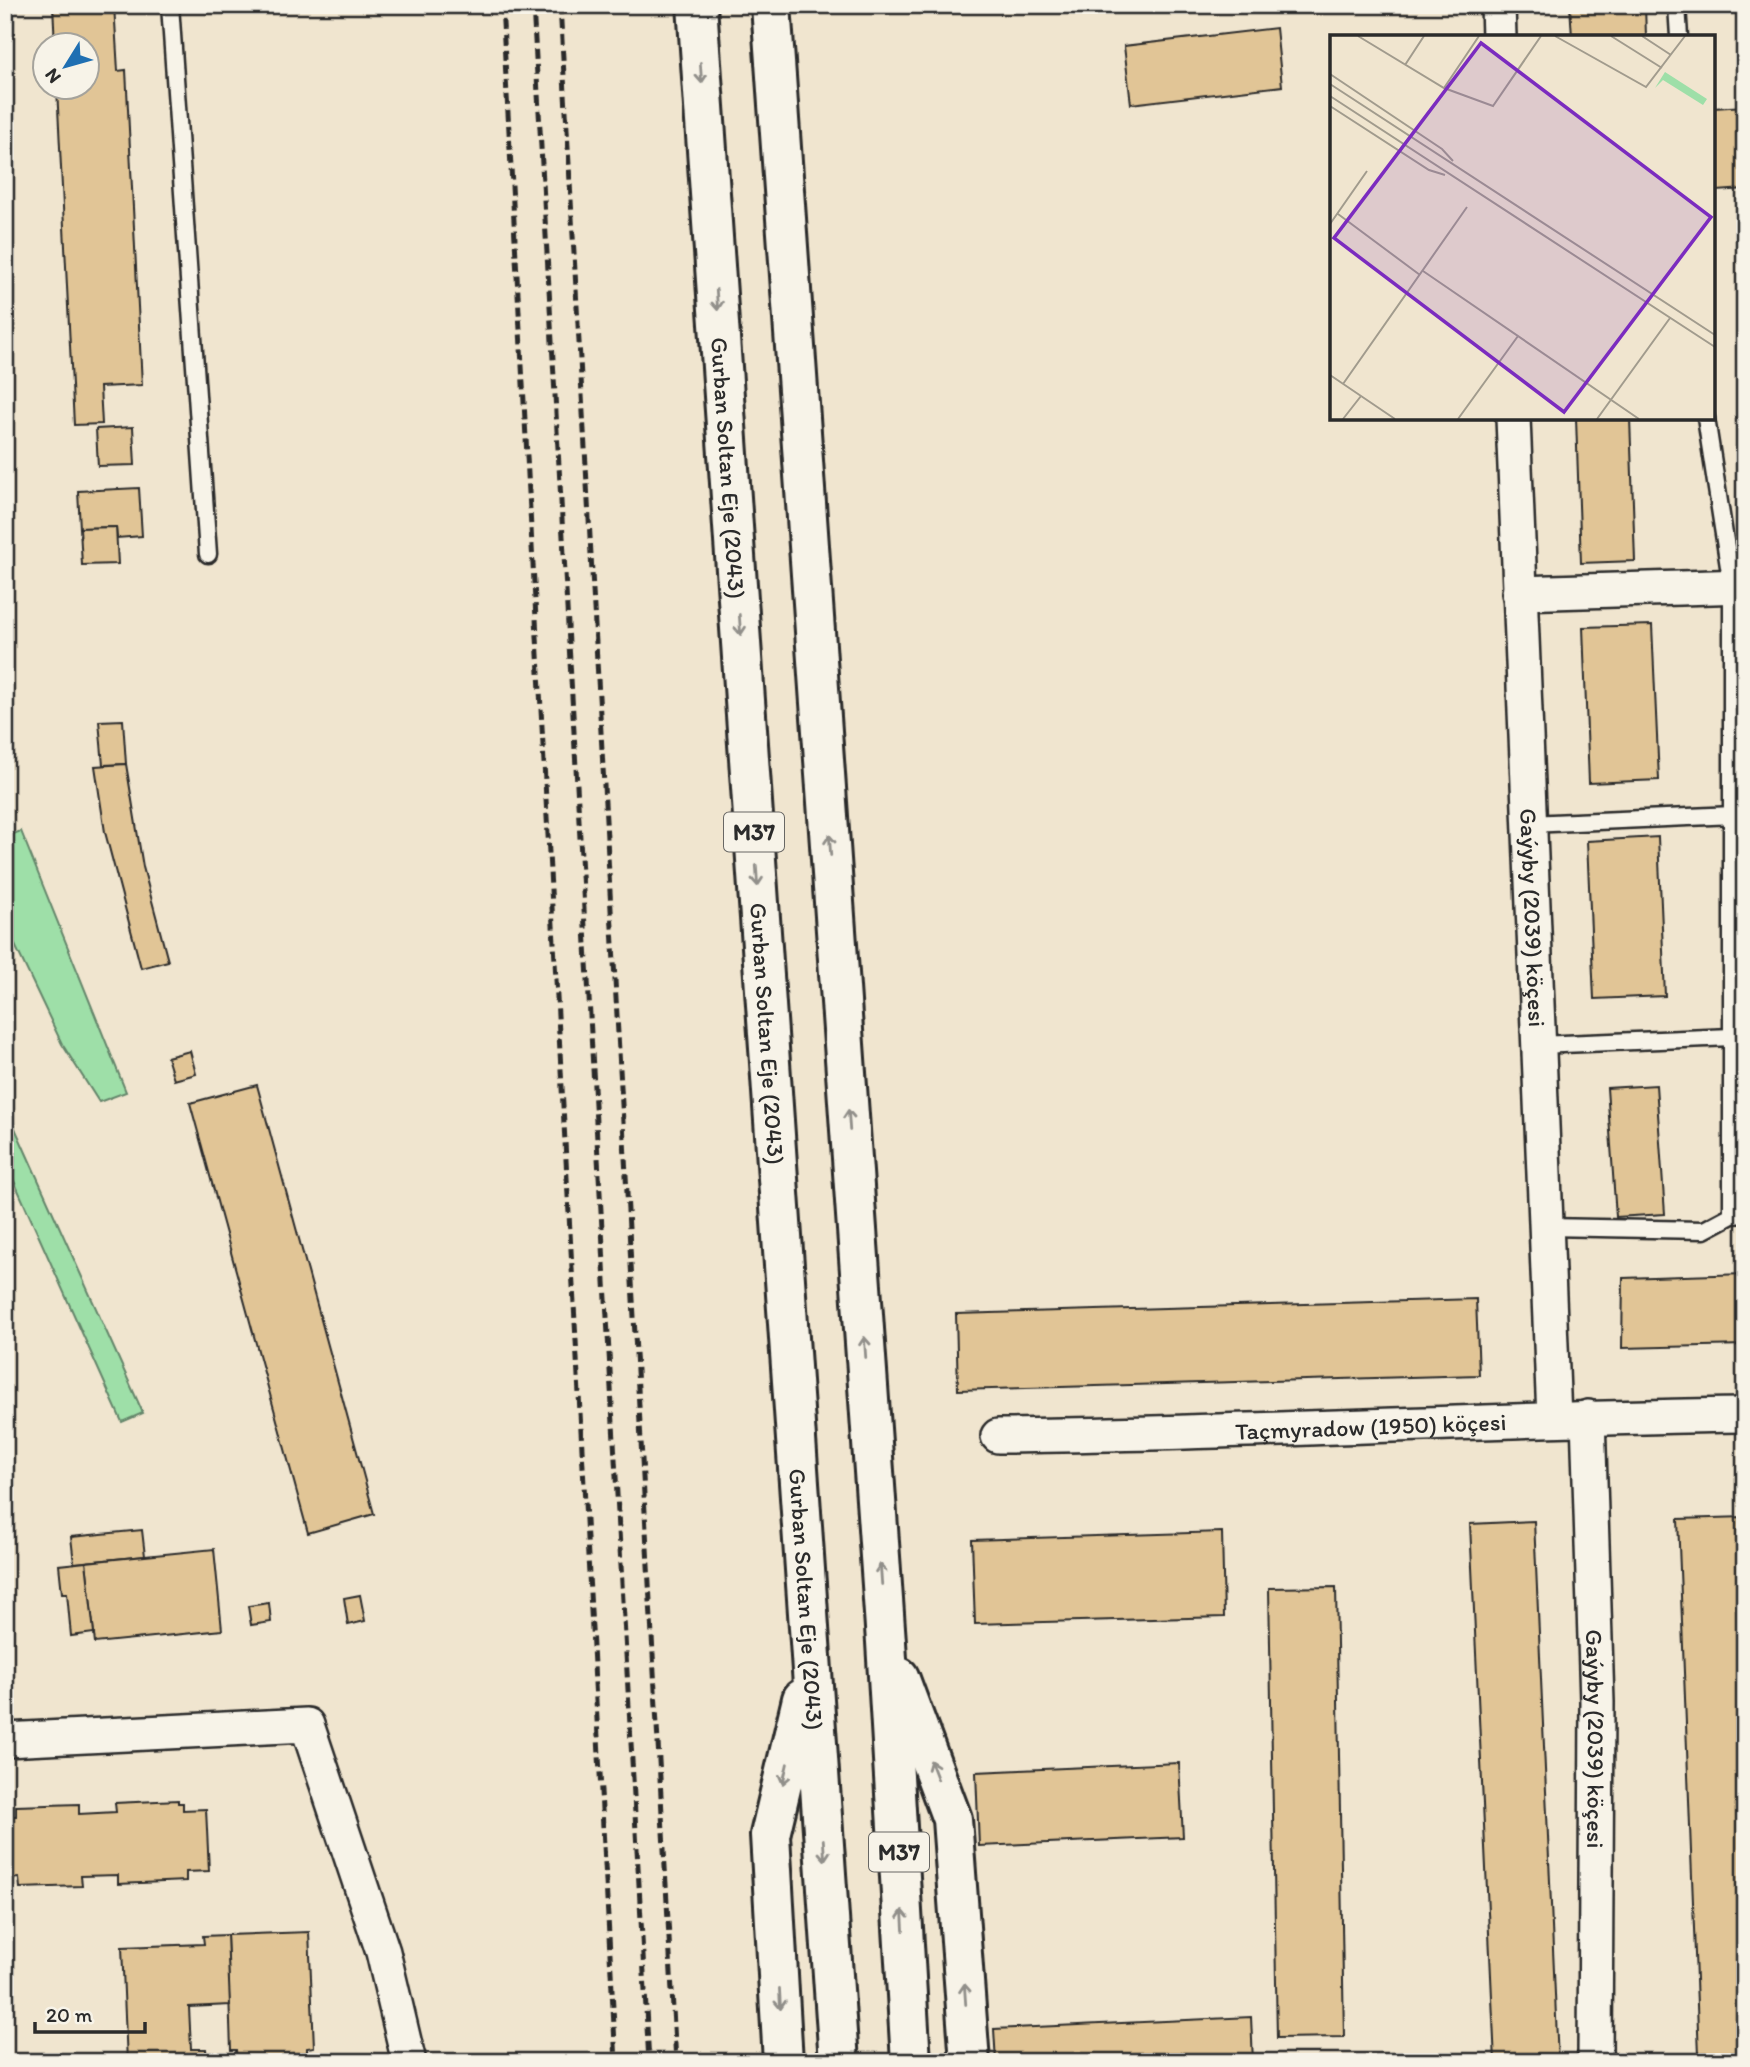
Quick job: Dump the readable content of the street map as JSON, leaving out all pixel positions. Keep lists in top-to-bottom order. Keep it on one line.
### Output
{"streets":{"highway":["Gurban Soltan Eje (2043)","M37"],"street":["Gaýyby (2039) köçesi","Taçmyradow (1950) köçesi"]},"crossings":[["Gaýyby (2039) köçesi","Taçmyradow (1950) köçesi"]],"scale_bar":"20 m","north":"bottom left"}
